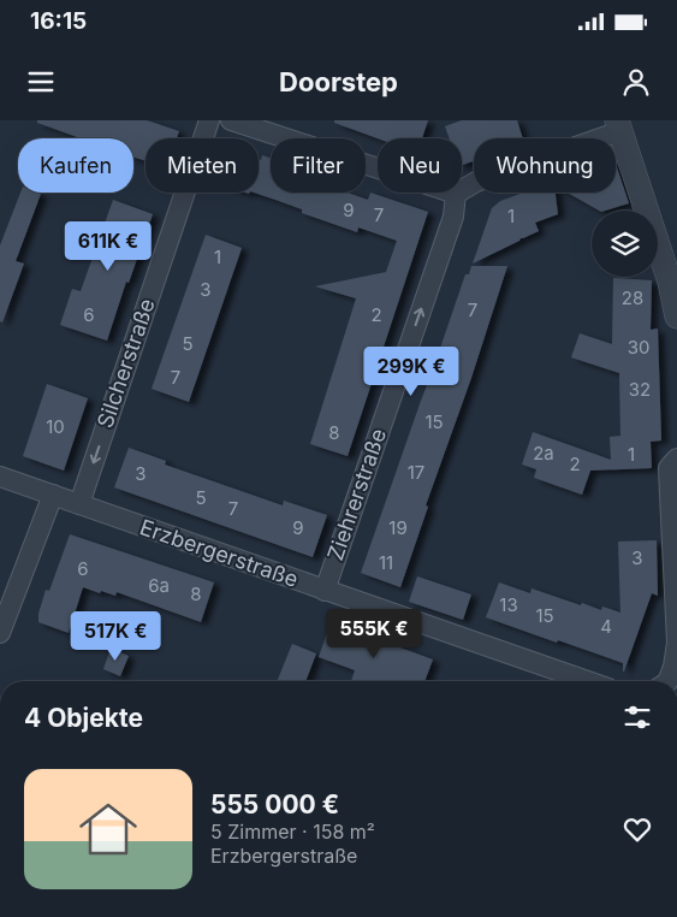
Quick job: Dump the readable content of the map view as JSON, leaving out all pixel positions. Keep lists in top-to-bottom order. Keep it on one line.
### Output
{"streets":{"street":["Silcherstraße","Ziehrerstraße","Erzbergerstraße"]},"crossings":[["Silcherstraße","Erzbergerstraße"],["Ziehrerstraße","Erzbergerstraße"]],"one_way":["Silcherstraße","Ziehrerstraße"],"house_numbers":["9","7","1","1","3","28","7","6","2","5","30","7","32","15","10","8","2a","1","2","17","3","5","7","9","19","3","11","6","6a","8","13","15","4"],"page":{"status":"16:15","header":"Doorstep","chip":["Kaufen","Mieten","Filter","Neu","Wohnung"],"price":["611K €","299K €","555K €","517K €"],"heading":"4 Objekte","list":[{"name":"555 000 €","note":"5 Zimmer · 158 m² · Erzbergerstraße"}]}}
